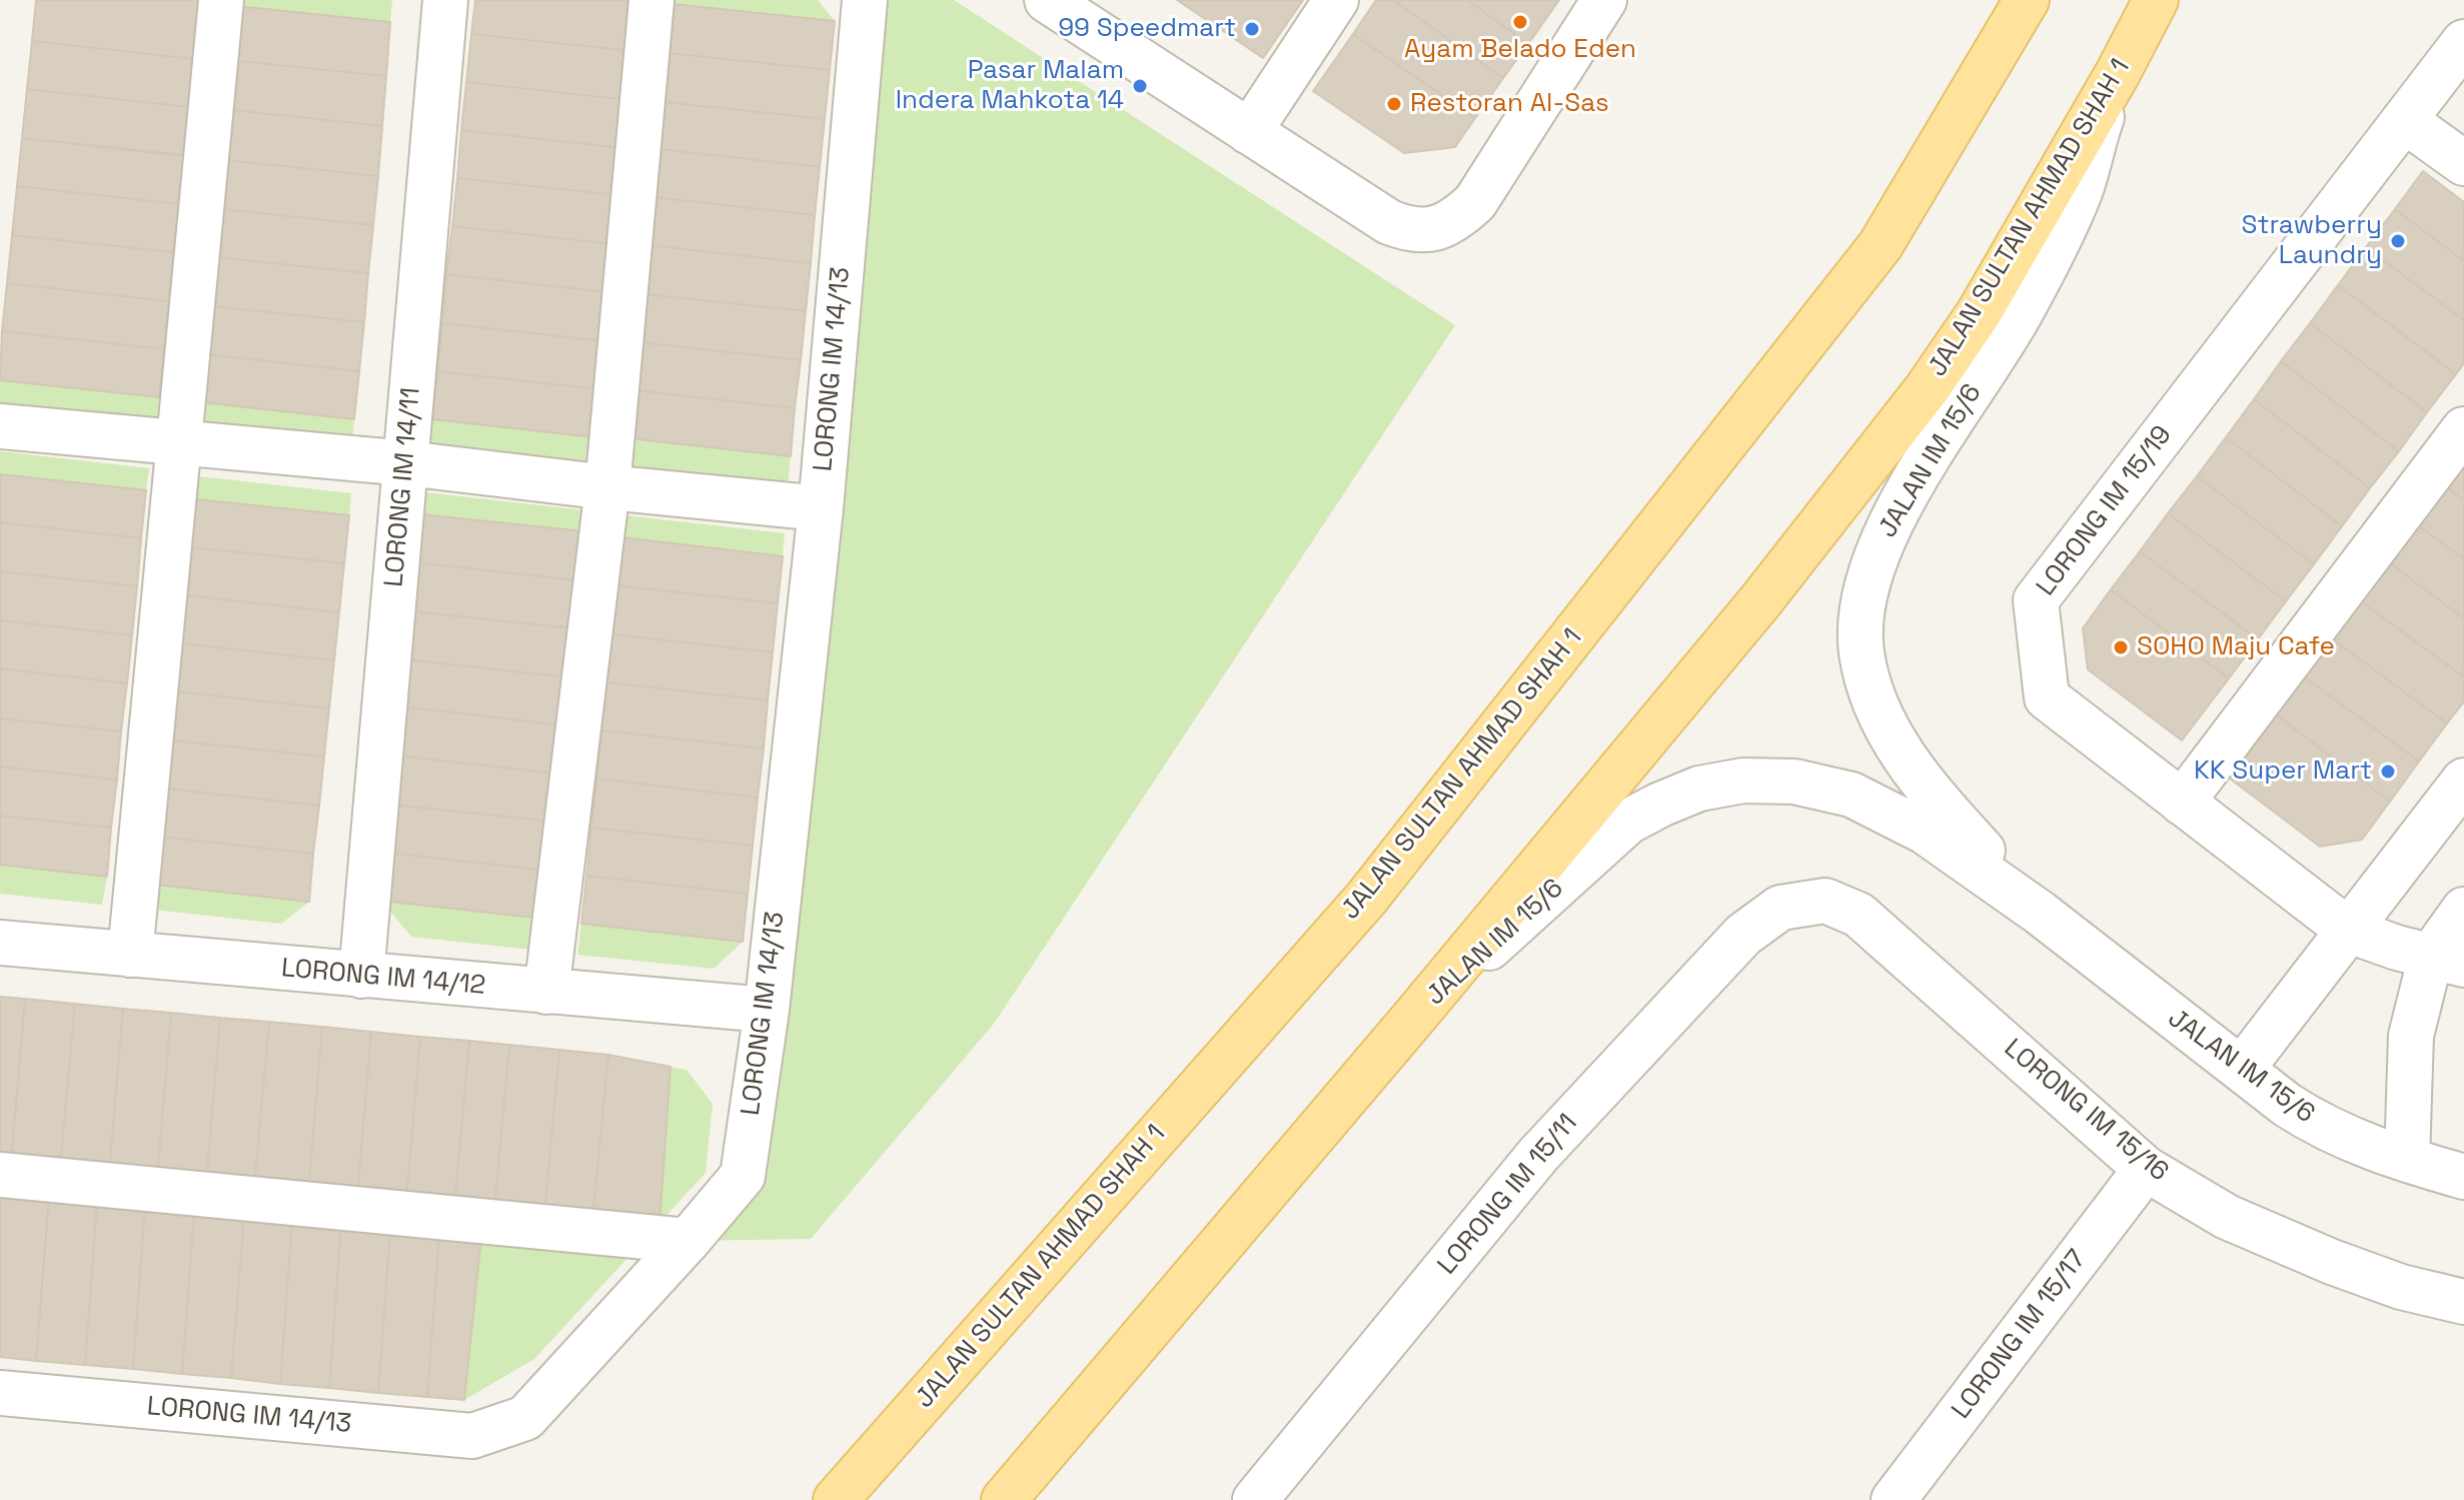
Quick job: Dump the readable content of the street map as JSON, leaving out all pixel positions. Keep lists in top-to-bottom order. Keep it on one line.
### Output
{"streets":{"main road":["JALAN SULTAN AHMAD SHAH 1"],"street":["LORONG IM 14/13","JALAN IM 15/6","LORONG IM 14/11","LORONG IM 15/19","LORONG IM 14/12","LORONG IM 15/16","LORONG IM 15/11","LORONG IM 15/17"]},"crossings":[["JALAN SULTAN AHMAD SHAH 1","JALAN IM 15/6"],["LORONG IM 14/13","LORONG IM 14/12"],["LORONG IM 14/11","LORONG IM 14/12"],["LORONG IM 15/16","LORONG IM 15/11"],["LORONG IM 15/16","LORONG IM 15/17"]],"places":["Ayam Belado Eden","99 Speedmart","Pasar Malam Indera Mahkota 14","Restoran Al-Sas","Strawberry Laundry","SOHO Maju Cafe","KK Super Mart"]}
